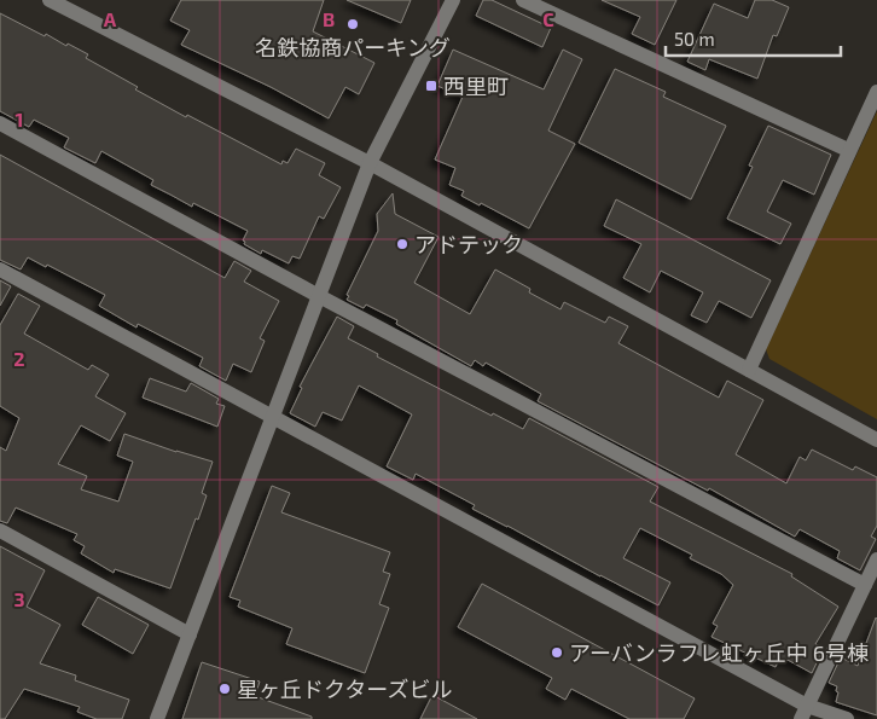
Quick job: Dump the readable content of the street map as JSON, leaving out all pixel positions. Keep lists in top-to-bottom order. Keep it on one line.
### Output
{"places":{"other":["名鉄協商パーキング","アドテック","アーバンラフレ虹ヶ丘中 6号棟","星ヶ丘ドクターズビル"],"transit":["西里町"]},"scale_bar":"50 m","grid":{"columns":["A","B","C"],"rows":["1","2","3"]}}
